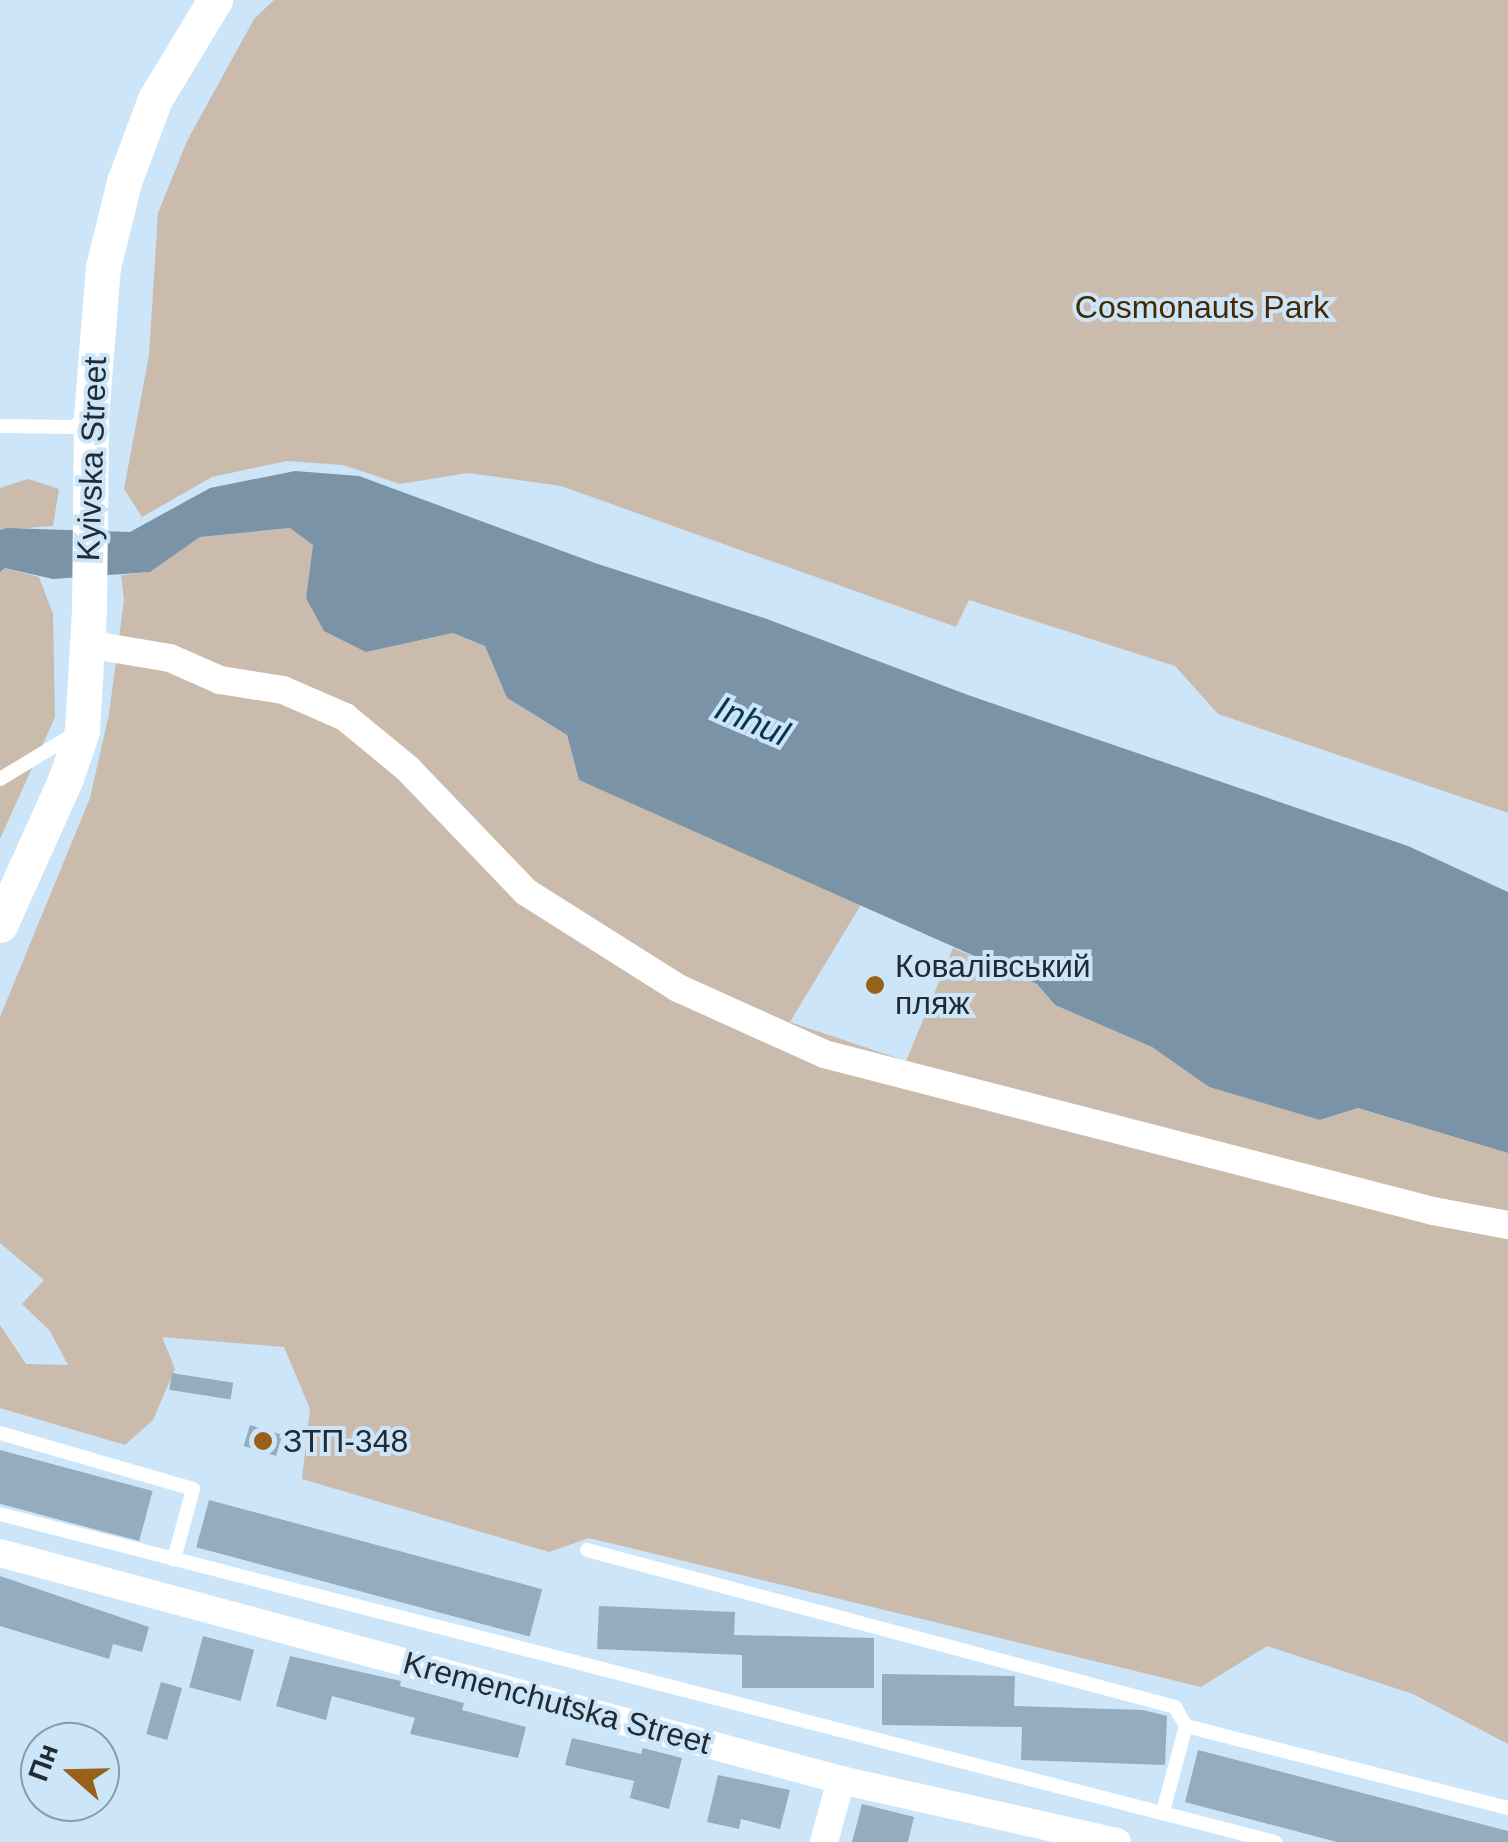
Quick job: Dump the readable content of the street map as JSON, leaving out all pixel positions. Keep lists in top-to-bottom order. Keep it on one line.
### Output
{"streets":{"street":["Kyivska Street","Kremenchutska Street"]},"water":["Inhul"],"parks":["Cosmonauts Park"],"places":["Ковалівський пляж","ЗТП-348"],"north":"left"}
